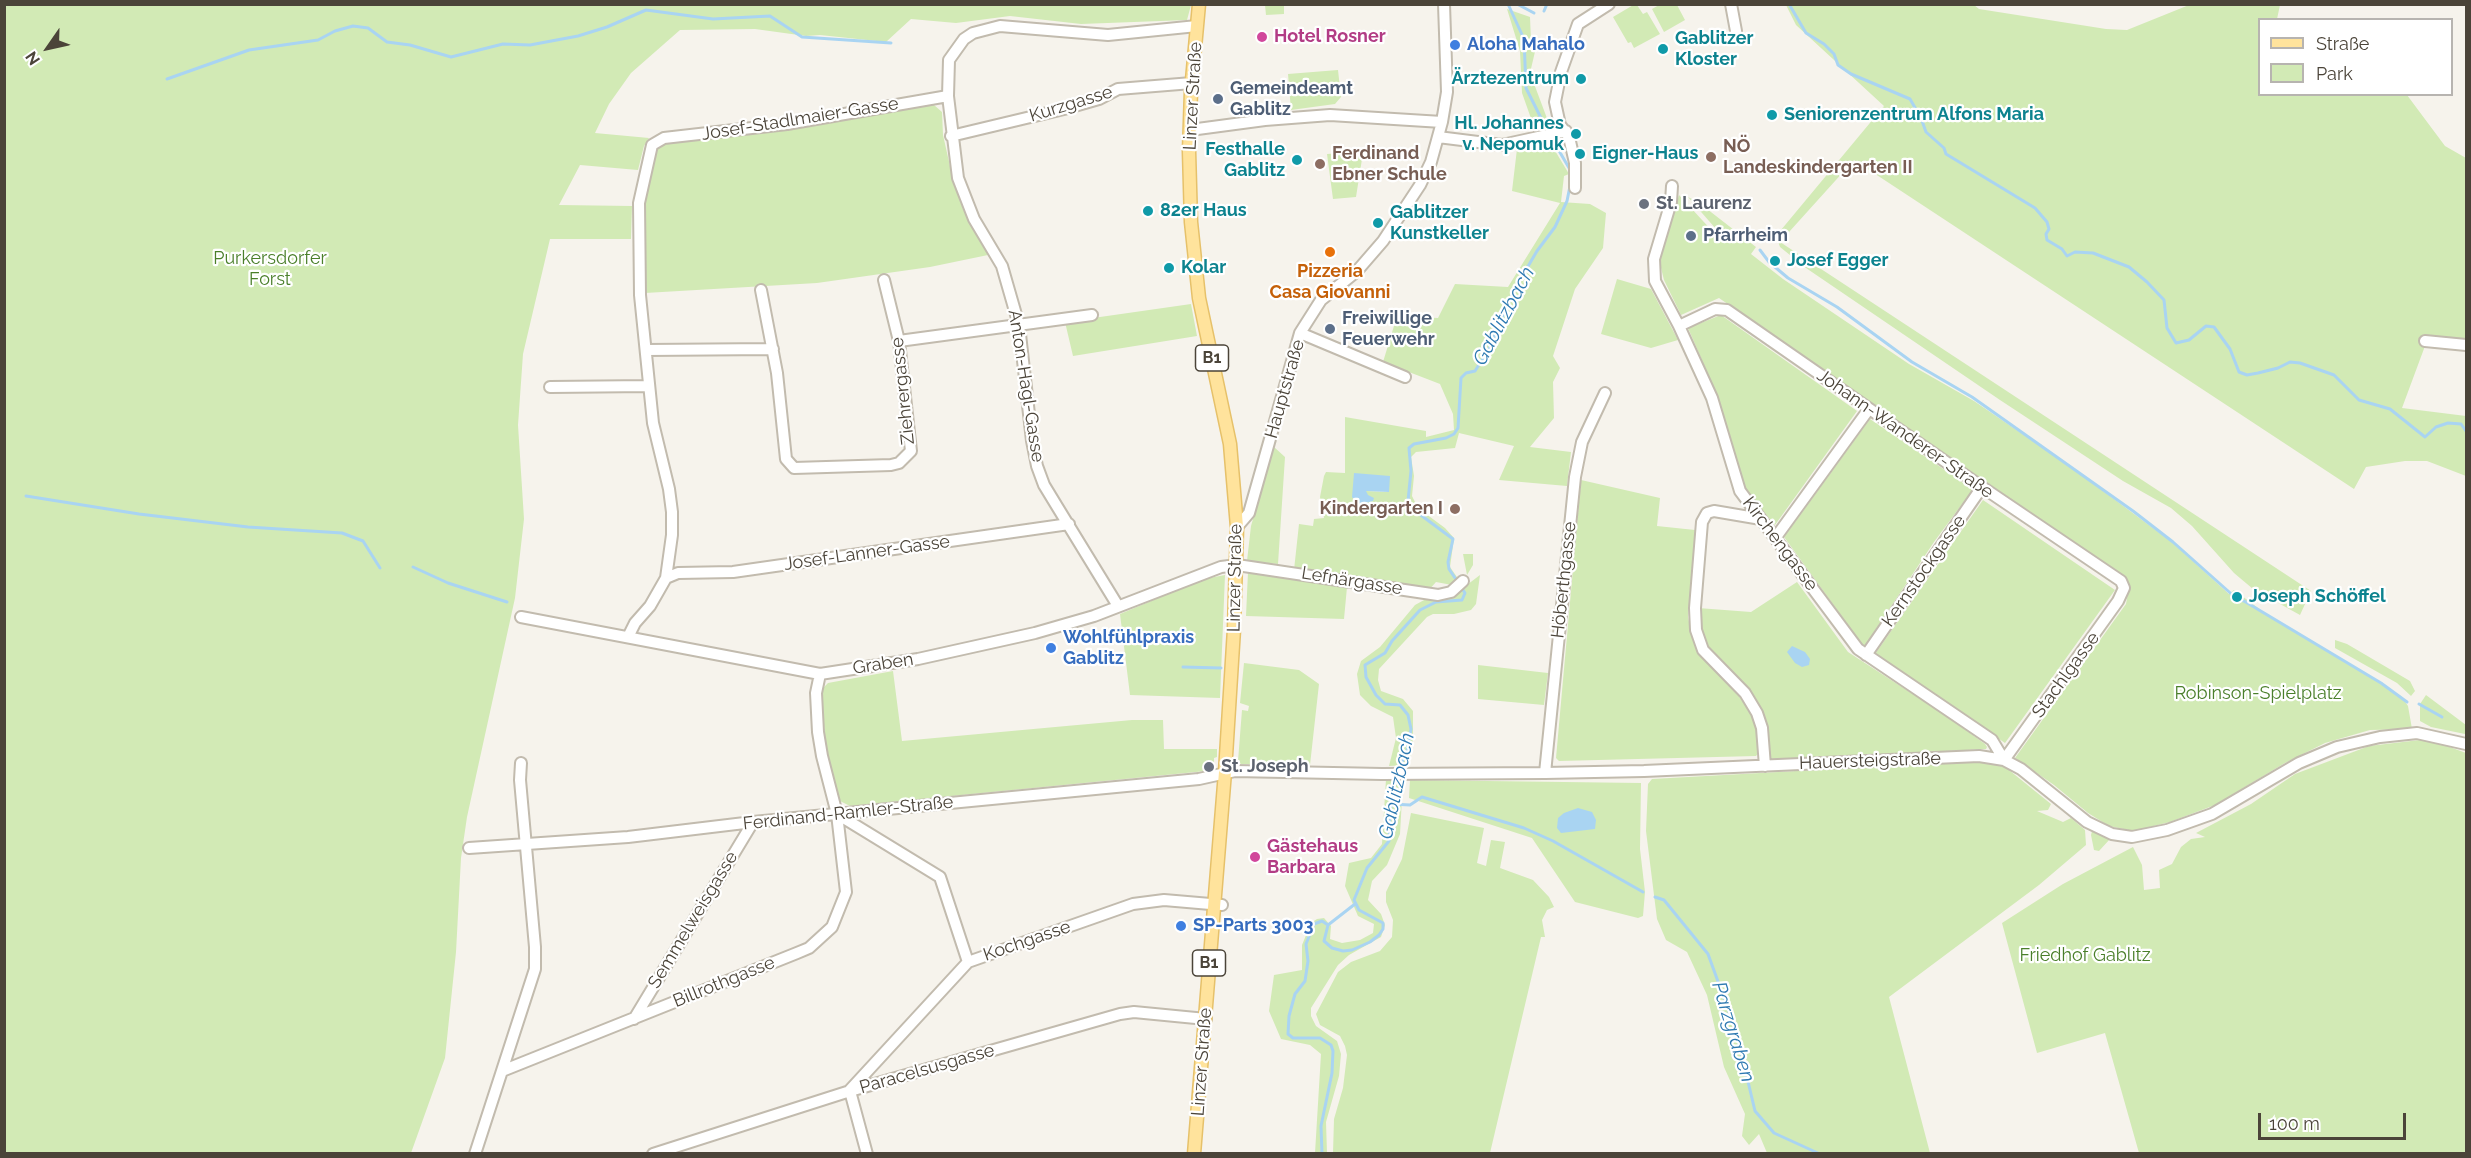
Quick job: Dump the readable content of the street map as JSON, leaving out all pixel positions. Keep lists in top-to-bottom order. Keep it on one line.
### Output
{"streets":{"main road":["Linzer Straße","B1"],"street":["Kurzgasse","Josef-Stadlmaier-Gasse","Anton-Hagl-Gasse","Hauptstraße","Ziehrergasse","Johann-Wanderer-Straße","Kirchengasse","Josef-Lanner-Gasse","Kernstockgasse","Höberthgasse","Lefnärgasse","Graben","Stachlgasse","Hauersteigstraße","Ferdinand-Ramler-Straße","Semmelweisgasse","Kochgasse","Billrothgasse","Paracelsusgasse"]},"crossings":[["Linzer Straße","Kurzgasse"],["Linzer Straße","Anton-Hagl-Gasse"],["Linzer Straße","Hauptstraße"],["Linzer Straße","Lefnärgasse"],["Linzer Straße","Graben"],["Linzer Straße","Hauersteigstraße"],["Linzer Straße","Ferdinand-Ramler-Straße"],["Linzer Straße","Kochgasse"],["Linzer Straße","Paracelsusgasse"],["Kurzgasse","Anton-Hagl-Gasse"],["Josef-Stadlmaier-Gasse","Anton-Hagl-Gasse"],["Anton-Hagl-Gasse","Josef-Lanner-Gasse"],["Anton-Hagl-Gasse","Graben"],["Johann-Wanderer-Straße","Kirchengasse"],["Johann-Wanderer-Straße","Kernstockgasse"],["Johann-Wanderer-Straße","Stachlgasse"],["Kirchengasse","Kernstockgasse"],["Kirchengasse","Stachlgasse"],["Kirchengasse","Hauersteigstraße"],["Höberthgasse","Hauersteigstraße"],["Lefnärgasse","Graben"],["Graben","Billrothgasse"],["Stachlgasse","Hauersteigstraße"],["Hauersteigstraße","Ferdinand-Ramler-Straße"],["Ferdinand-Ramler-Straße","Semmelweisgasse"],["Ferdinand-Ramler-Straße","Billrothgasse"],["Semmelweisgasse","Billrothgasse"],["Kochgasse","Paracelsusgasse"]],"water":["Gablitzbach","Parzgraben"],"parks":["Purkersdorfer Forst","Robinson-Spielplatz","Friedhof Gablitz"],"places":["Hotel Rosner","Aloha Mahalo","Gablitzer Kloster","Ärztezentrum","Gemeindeamt Gablitz","Seniorenzentrum Alfons Maria","Hl. Johannes v. Nepomuk","Eigner-Haus","NÖ Landeskindergarten II","Festhalle Gablitz","Ferdinand Ebner Schule","St. Laurenz","82er Haus","Gablitzer Kunstkeller","Pfarrheim","Pizzeria Casa Giovanni","Josef Egger","Kolar","Freiwillige Feuerwehr","Kindergarten I","Joseph Schöffel","Wohlfühlpraxis Gablitz","St. Joseph","Gästehaus Barbara","SP-Parts 3003"],"legend":["Straße","Park"],"scale_bar":"100 m","north":"bottom left"}
